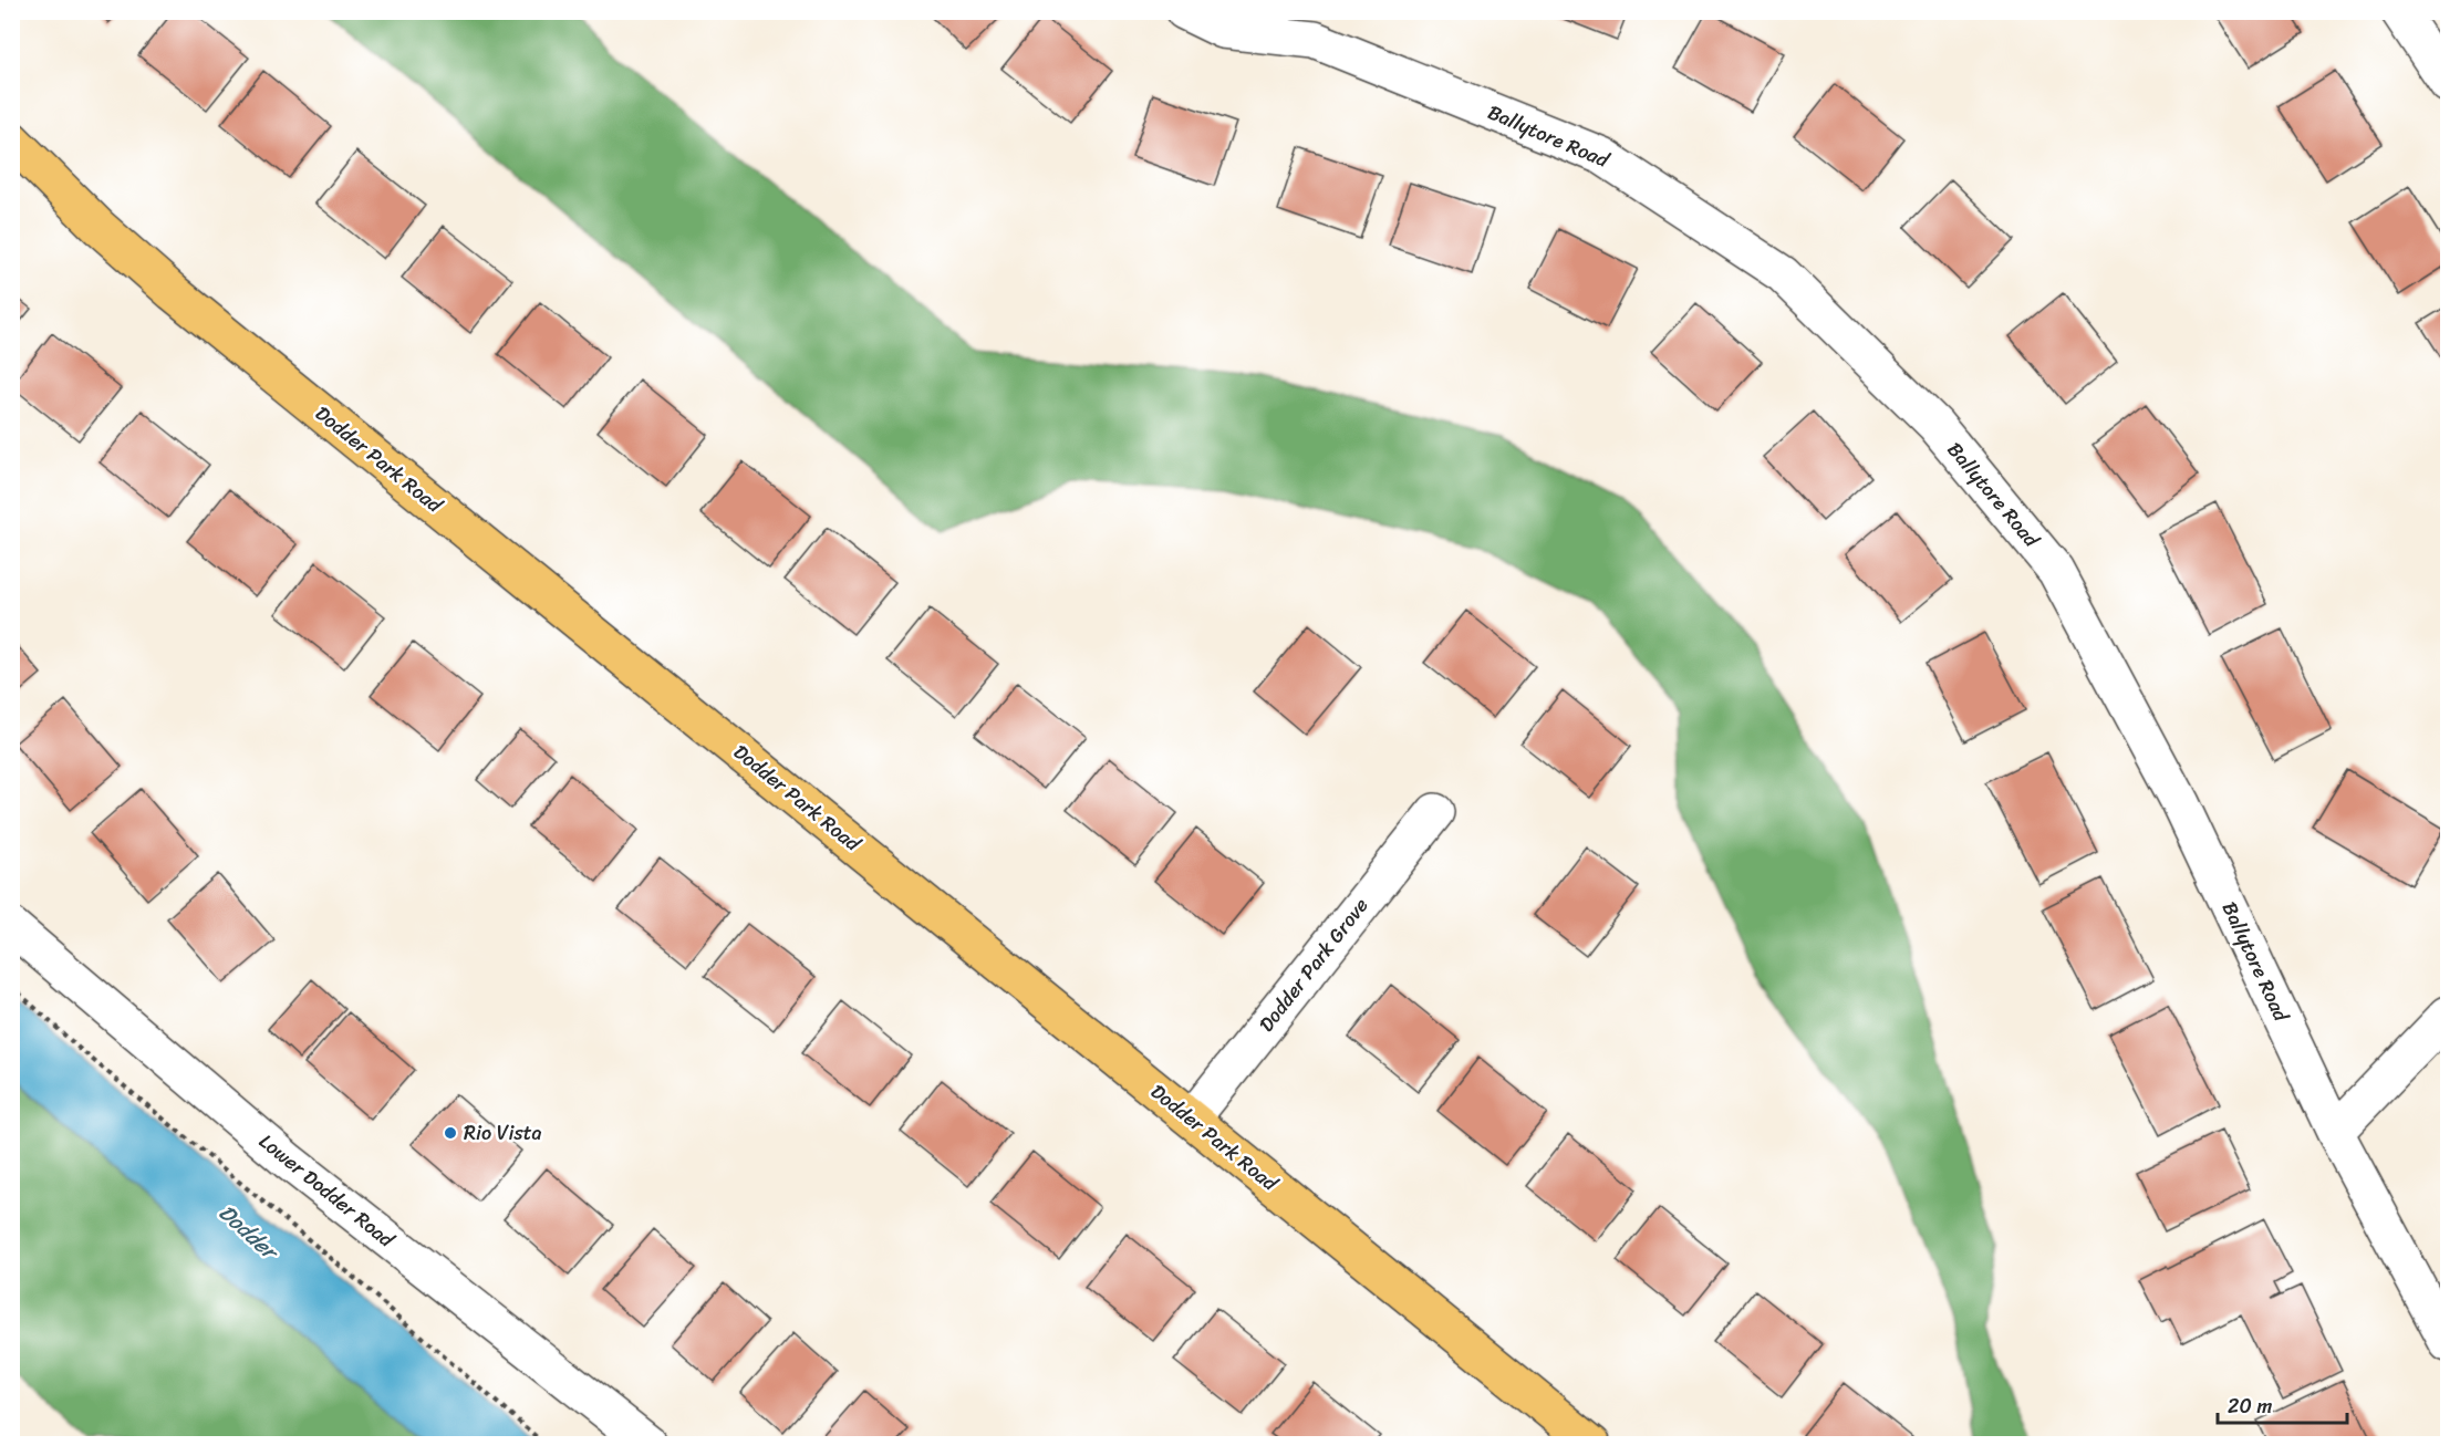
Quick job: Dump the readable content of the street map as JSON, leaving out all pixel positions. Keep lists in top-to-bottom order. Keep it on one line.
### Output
{"streets":{"main road":["Dodder Park Road"],"street":["Ballytore Road","Dodder Park Grove","Lower Dodder Road"]},"crossings":[["Dodder Park Road","Dodder Park Grove"]],"water":["Dodder"],"places":["Rio Vista"],"scale_bar":"20 m"}
